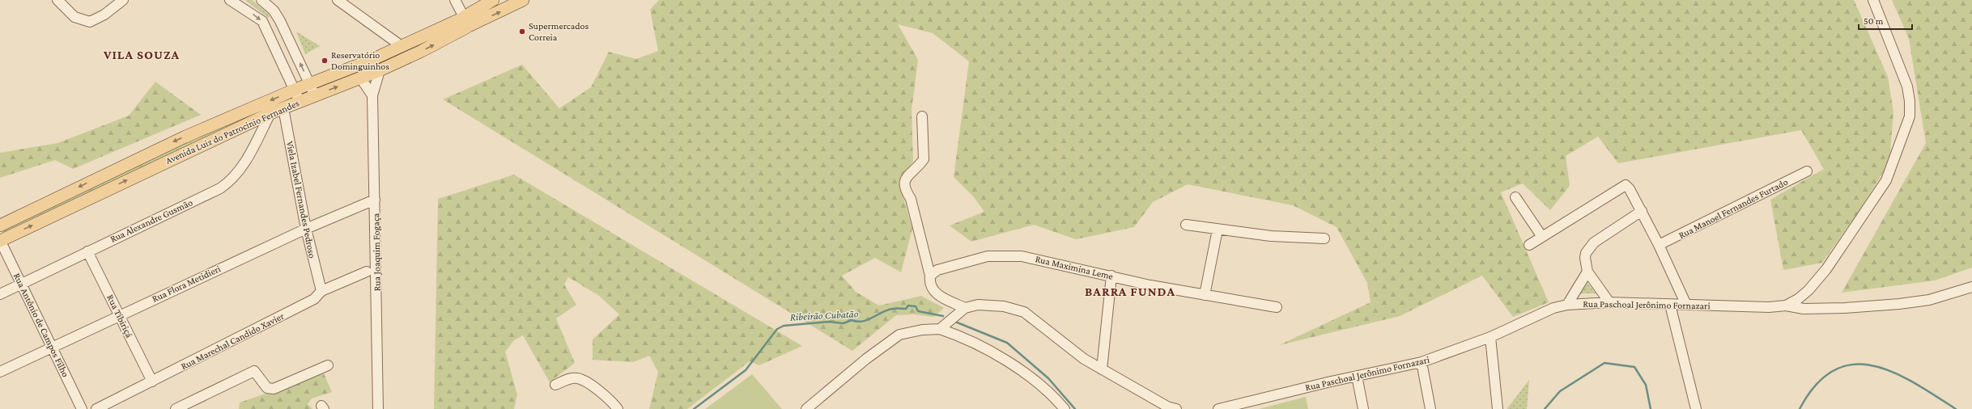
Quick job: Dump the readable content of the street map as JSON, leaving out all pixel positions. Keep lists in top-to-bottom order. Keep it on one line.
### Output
{"streets":{"main road":["Avenida Luiz do Patrocinio Fernandes"],"street":["Viela Izabel Fernandes Pedroso","Rua Manoel Fernandes Furtado","Rua Alexandre Gusmão","Rua Joaquim Fogaça","Rua Maximina Leme","Rua Flora Metidieri","Rua Paschoal Jerônimo Fornazari","Rua Tibiriçá","Rua Antônio de Campos Filho","Rua Marechal Candido Xavier"]},"crossings":[["Avenida Luiz do Patrocinio Fernandes","Viela Izabel Fernandes Pedroso"],["Avenida Luiz do Patrocinio Fernandes","Rua Alexandre Gusmão"],["Avenida Luiz do Patrocinio Fernandes","Rua Joaquim Fogaça"],["Avenida Luiz do Patrocinio Fernandes","Rua Antônio de Campos Filho"],["Viela Izabel Fernandes Pedroso","Rua Flora Metidieri"],["Viela Izabel Fernandes Pedroso","Rua Marechal Candido Xavier"],["Rua Alexandre Gusmão","Rua Tibiriçá"],["Rua Alexandre Gusmão","Rua Antônio de Campos Filho"],["Rua Joaquim Fogaça","Rua Flora Metidieri"],["Rua Flora Metidieri","Rua Tibiriçá"],["Rua Flora Metidieri","Rua Antônio de Campos Filho"],["Rua Tibiriçá","Rua Marechal Candido Xavier"]],"districts":["VILA SOUZA","BARRA FUNDA"],"water":["Ribeirão Cubatão"],"places":["Supermercados Correia","Reservatório Dominguinhos"],"scale_bar":"50 m"}
